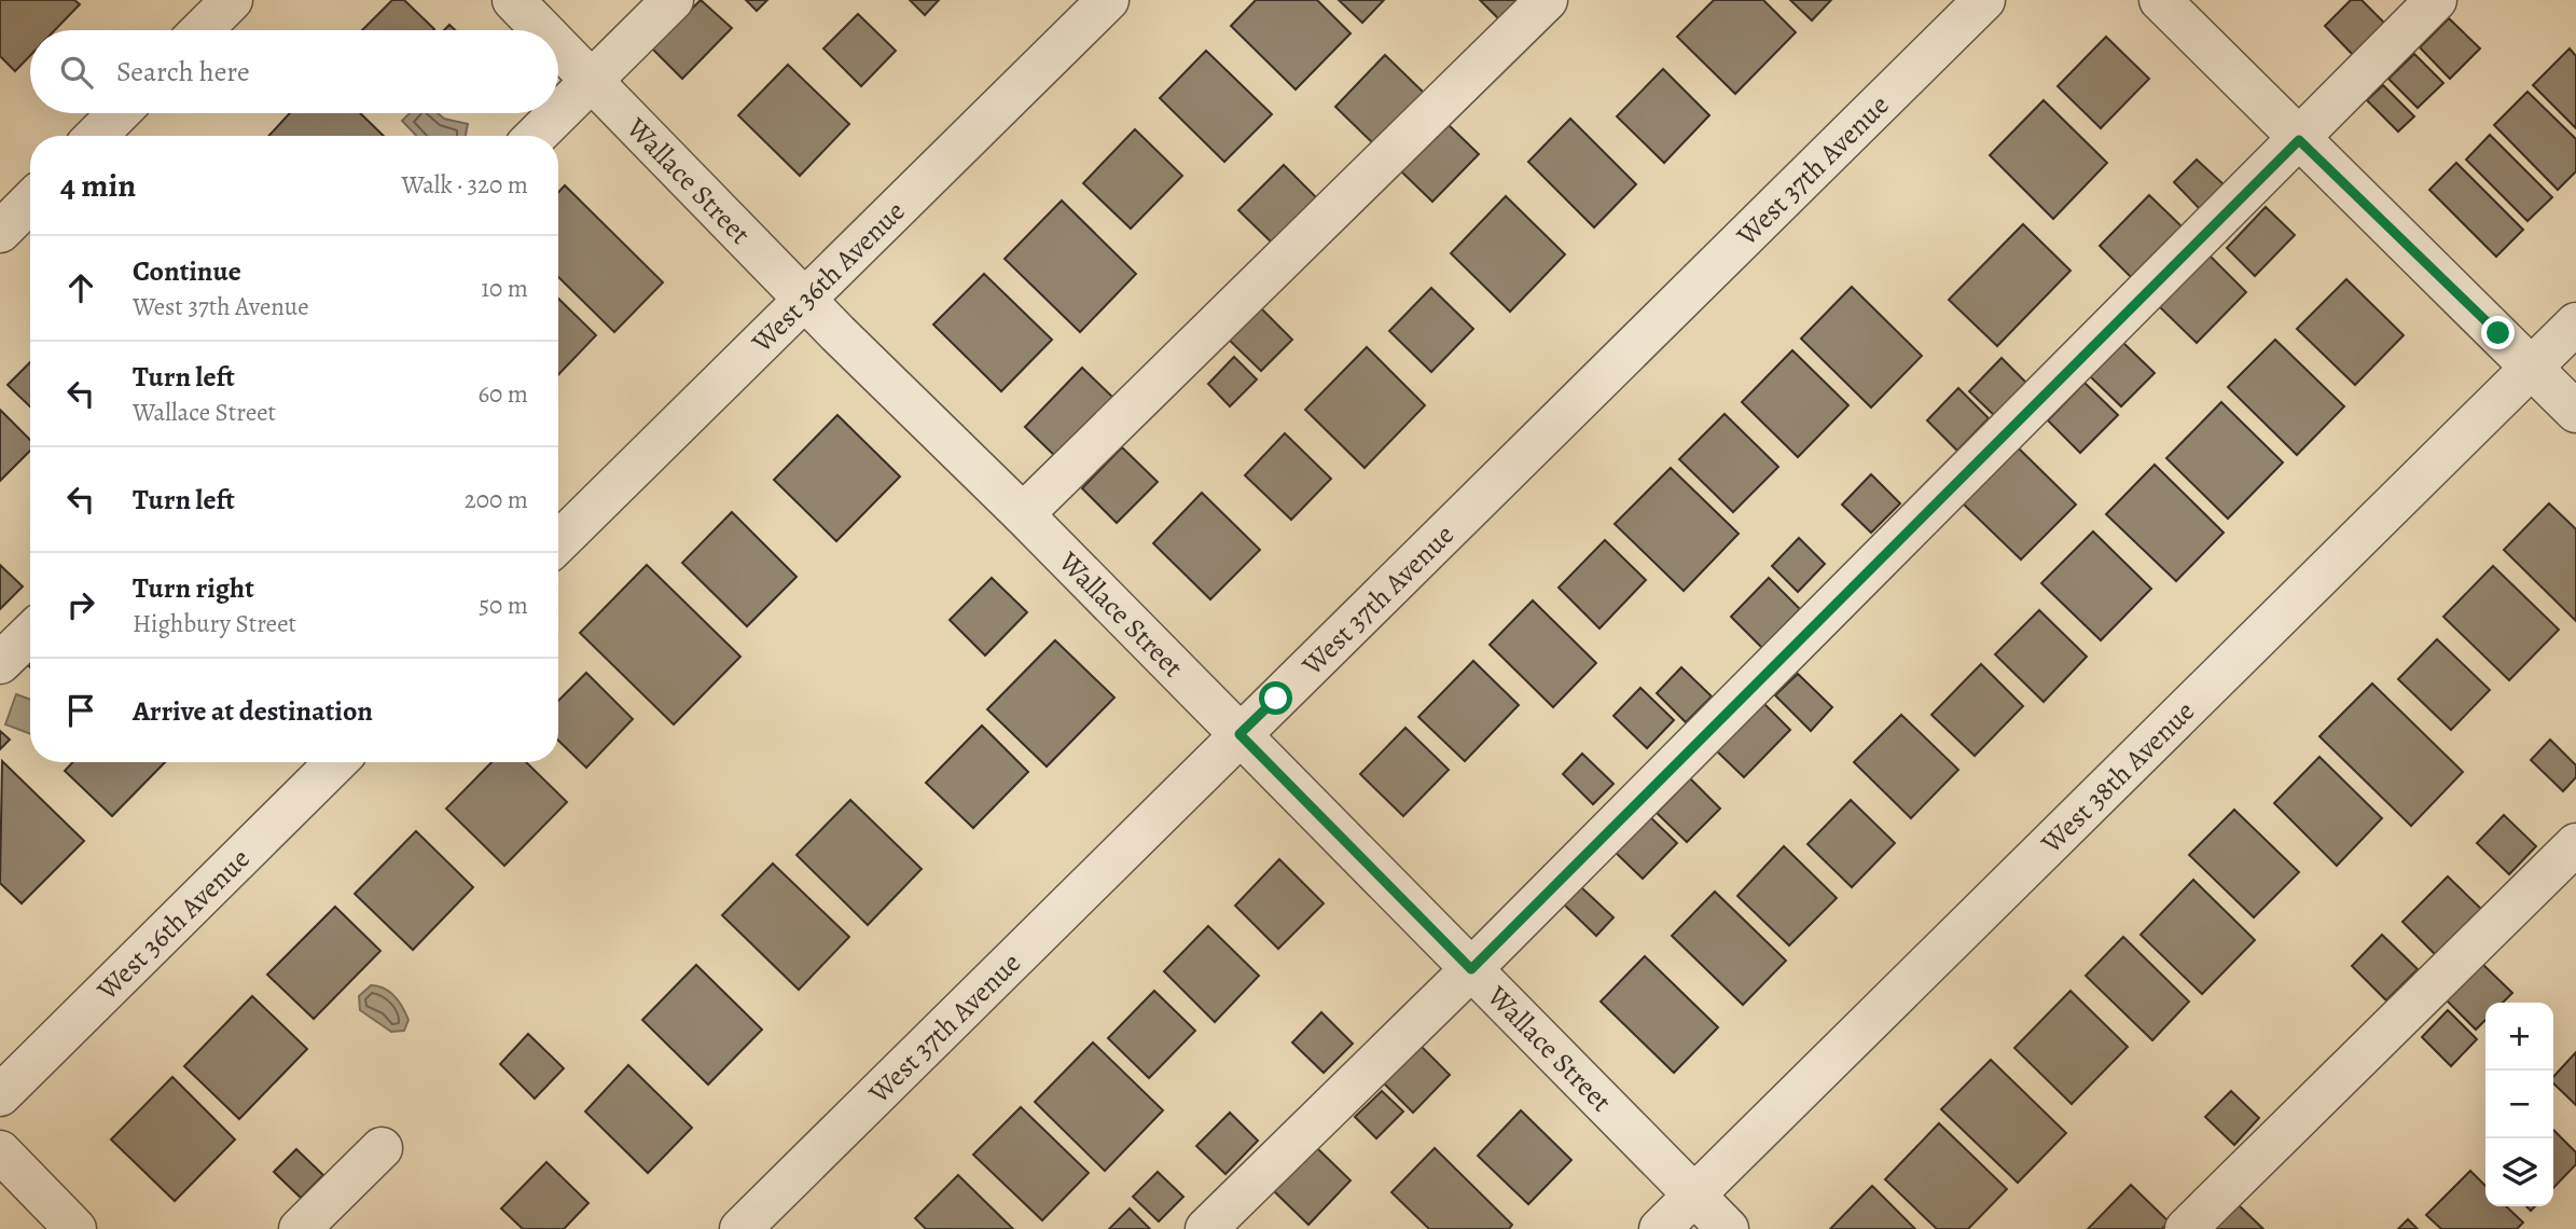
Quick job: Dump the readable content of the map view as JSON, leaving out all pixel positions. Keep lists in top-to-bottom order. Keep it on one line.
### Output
{"streets":{"street":["West 37th Avenue","Wallace Street","West 36th Avenue","West 38th Avenue"]},"crossings":[["West 37th Avenue","Wallace Street"],["Wallace Street","West 36th Avenue"],["Wallace Street","West 38th Avenue"]],"page":{"search":"Search here","heading":["4 min","Walk · 320 m"],"list":[["Continue","West 37th Avenue","10 m"],["Turn left","Wallace Street","60 m"],["Turn left","200 m"],["Turn right","Highbury Street","50 m"],"Arrive at destination"],"map_buttons":["+","−"]}}
